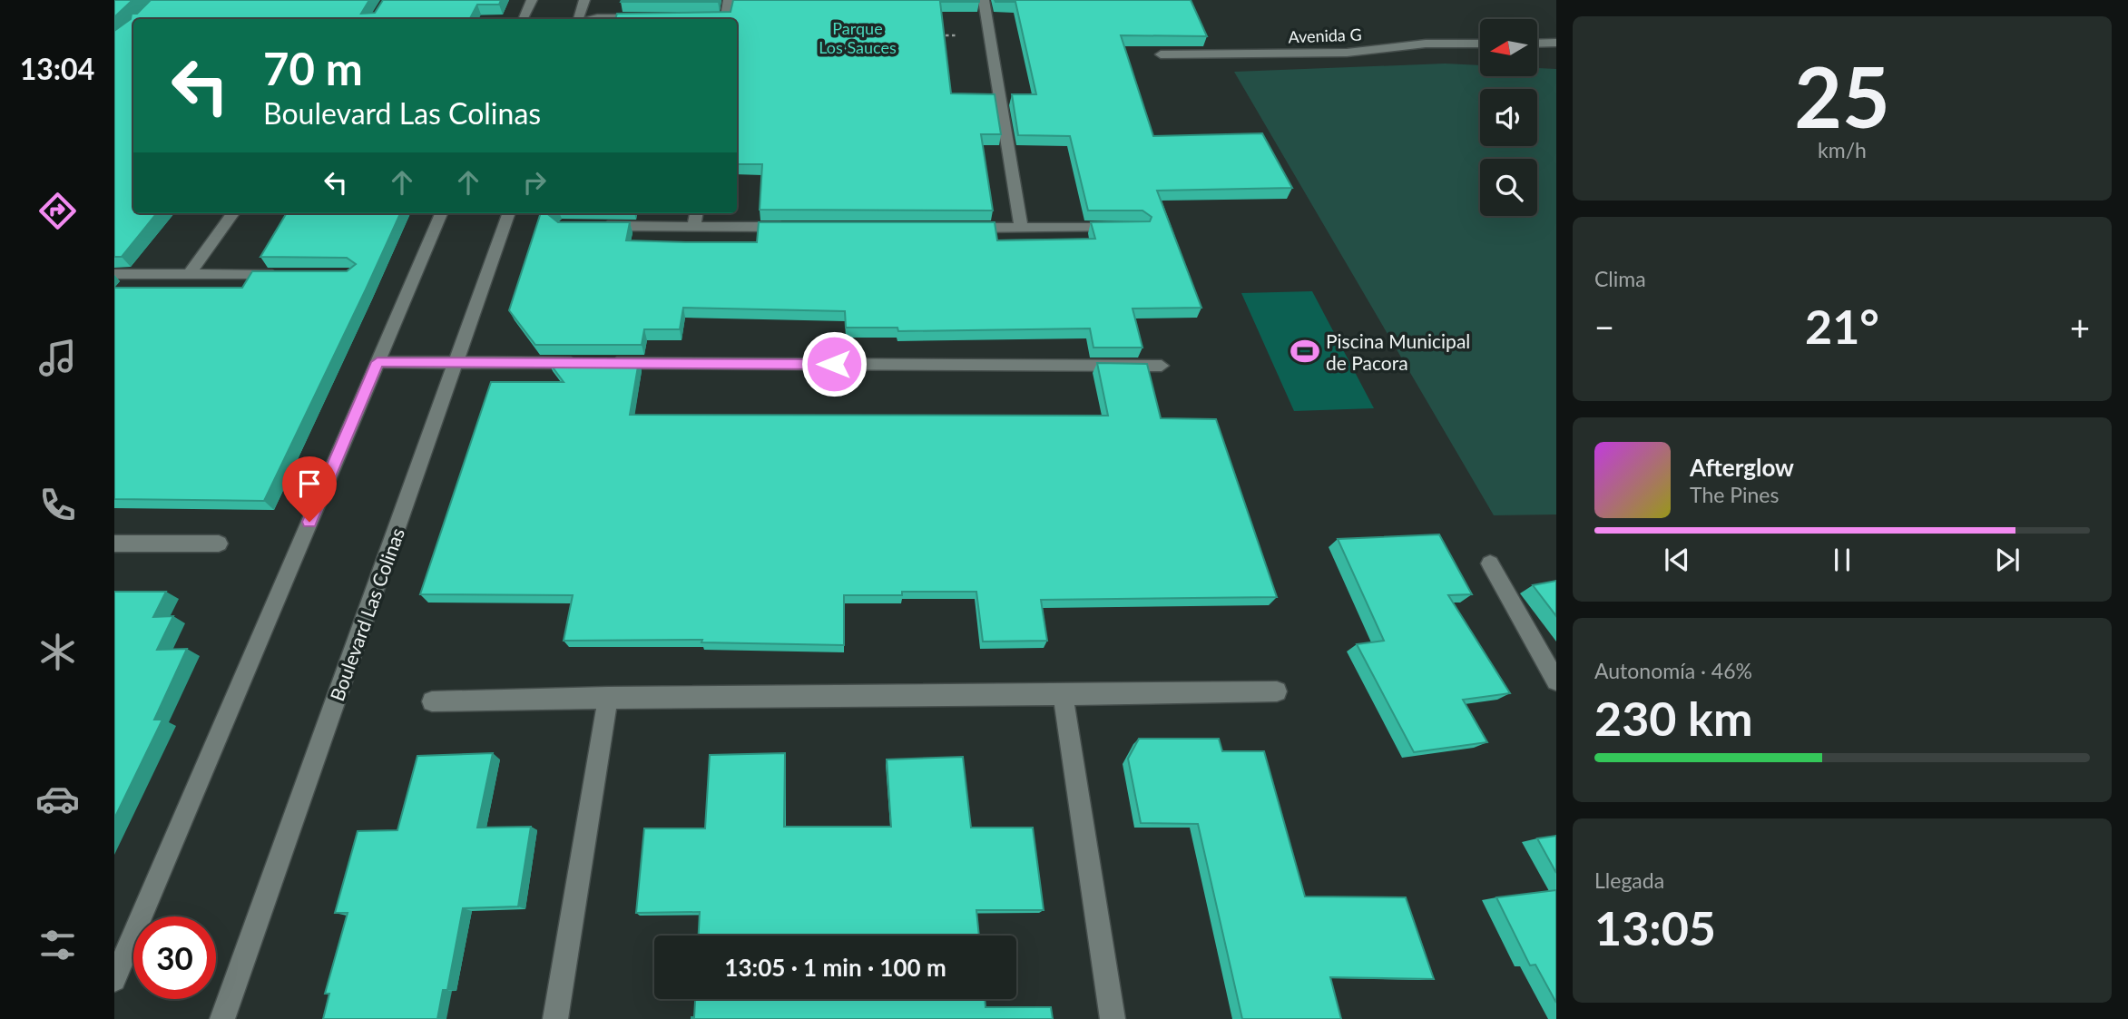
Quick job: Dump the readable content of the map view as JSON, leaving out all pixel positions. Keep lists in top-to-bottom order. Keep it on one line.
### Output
{"streets":{"street":["Avenida G","Boulevard Las Colinas"]},"parks":["Parque Los Sauces"],"places":{"sports":["Piscina Municipal de Pacora"]},"north":"left","page":{"tabs":"13:04","tile":[["25","km/h"],"Clima",["Autonomía · 46%","230 km"],["Llegada","13:05"]],"turn":["70 m","Boulevard Las Colinas"],"heat":["−","21°","+"],"song":["Afterglow","The Pines"],"limit":"30","trip":"13:05 · 1 min · 100 m"}}
